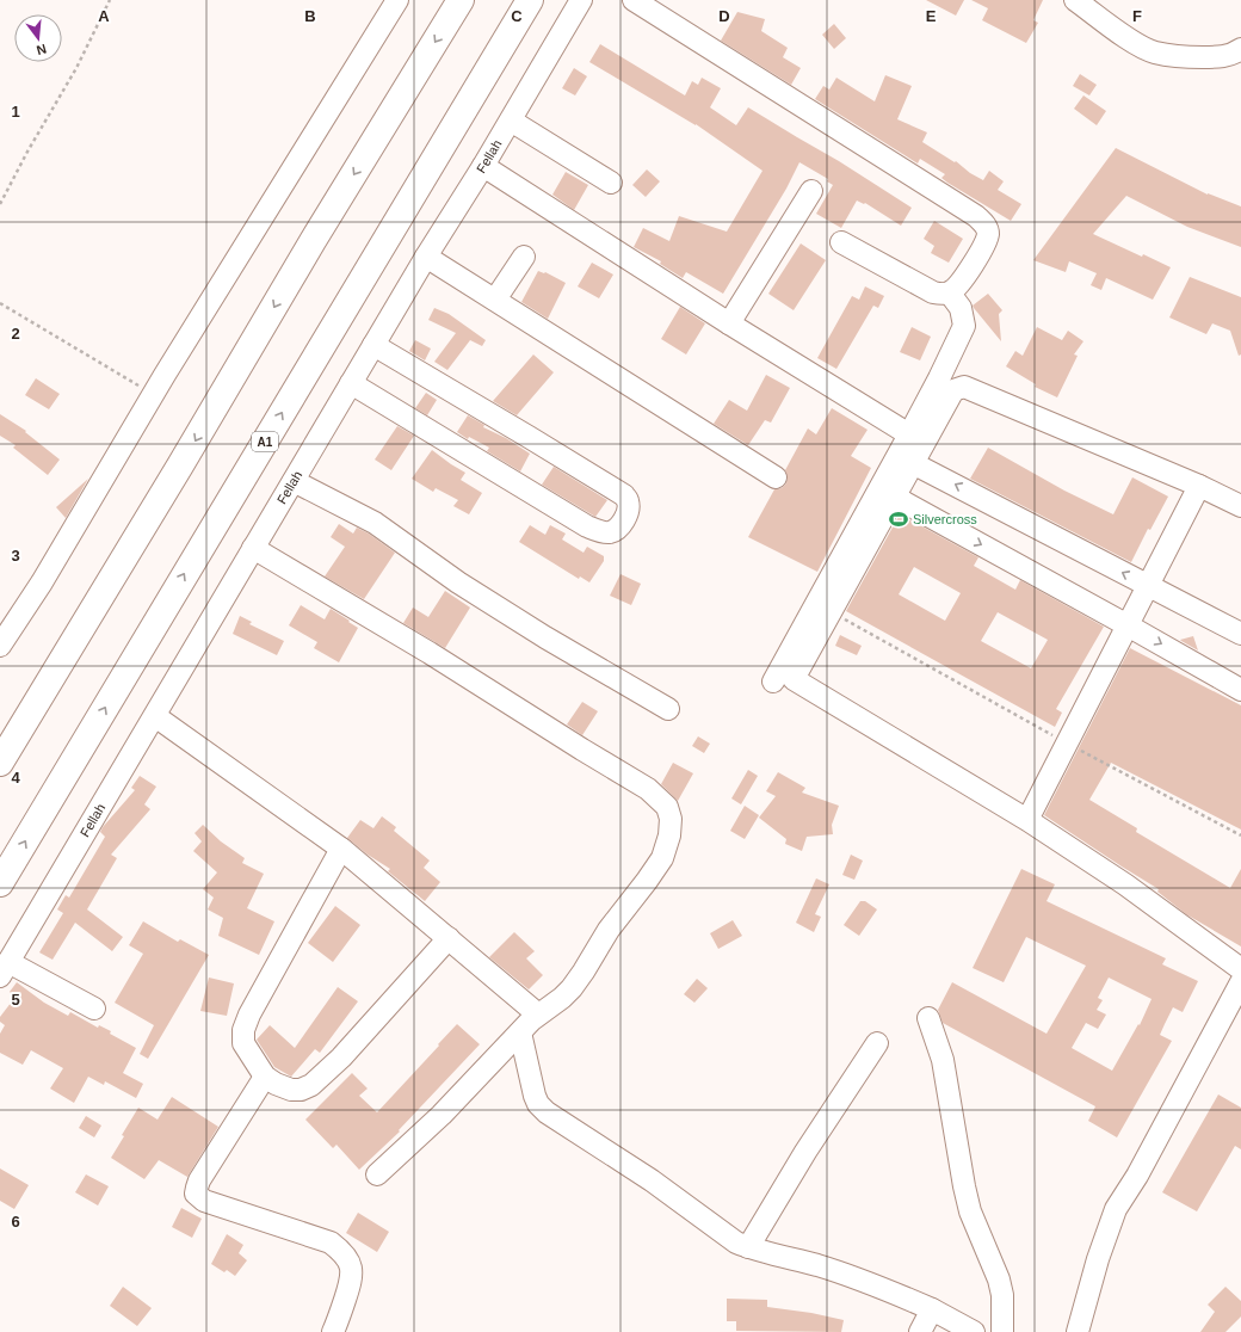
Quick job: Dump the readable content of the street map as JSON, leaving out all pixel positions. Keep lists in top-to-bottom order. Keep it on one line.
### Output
{"streets":{"highway":["A1"],"street":["Fellah"]},"places":{"sports":["Silvercross"]},"north":"bottom","grid":{"columns":["A","B","C","D","E","F"],"rows":["1","2","3","4","5","6"]}}
